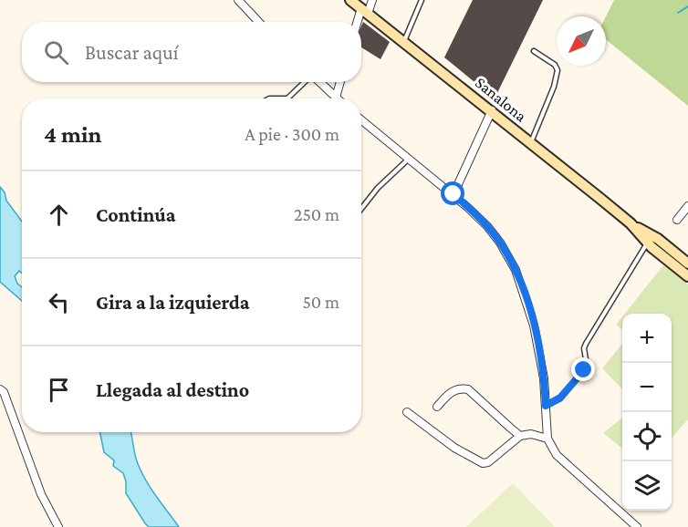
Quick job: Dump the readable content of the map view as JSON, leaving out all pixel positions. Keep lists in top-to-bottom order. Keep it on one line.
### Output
{"streets":{"main road":["Sanalona"]},"north":"bottom left","page":{"search":"Buscar aquí","heading":["4 min","A pie · 300 m"],"list":[["Continúa","250 m"],["Gira a la izquierda","50 m"],"Llegada al destino"],"map_buttons":["+","−"]}}
